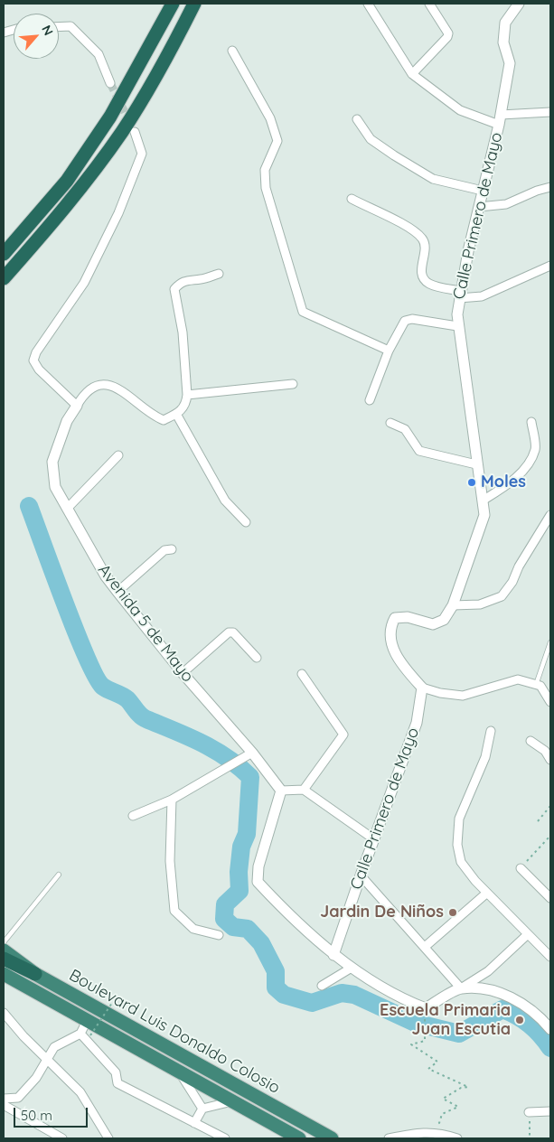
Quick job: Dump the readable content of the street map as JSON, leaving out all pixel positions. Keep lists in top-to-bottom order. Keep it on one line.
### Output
{"streets":{"highway":["Boulevard Luis Donaldo Colosio"],"street":["Calle Primero de Mayo","Avenida 5 de Mayo"]},"places":["Moles","Jardin De Niños","Escuela Primaria Juan Escutia"],"scale_bar":"50 m","north":"top right"}
